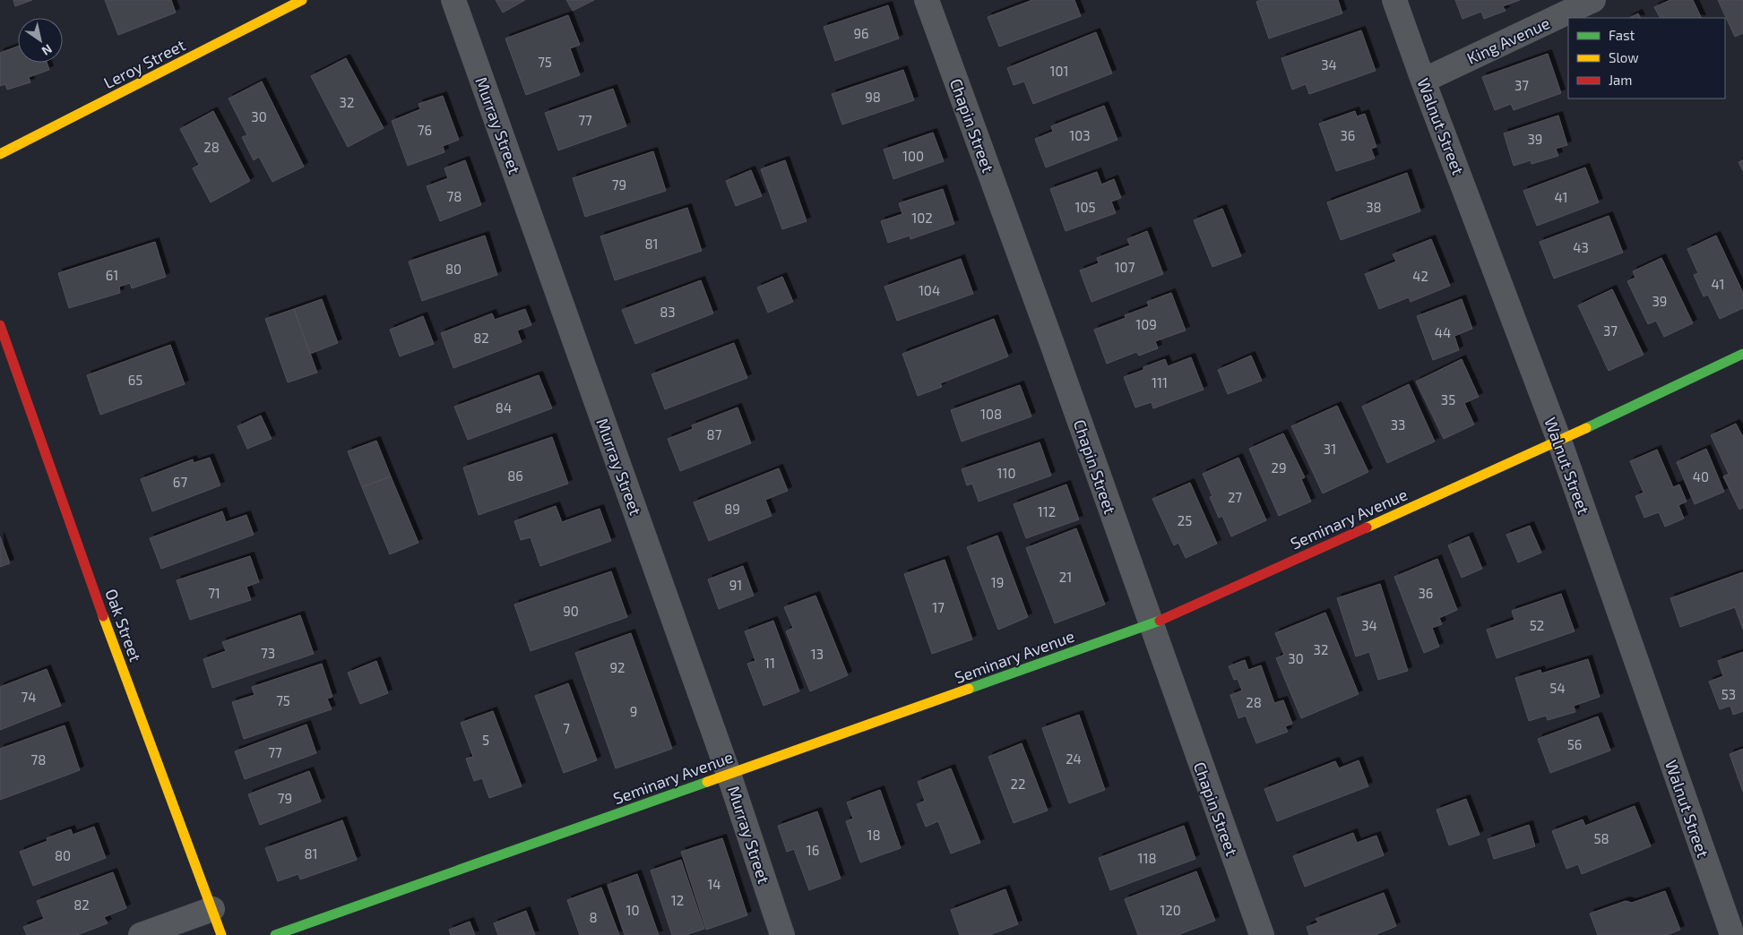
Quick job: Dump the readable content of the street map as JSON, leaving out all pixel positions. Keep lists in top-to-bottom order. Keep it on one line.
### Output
{"streets":{"street":["King Avenue","Leroy Street","Murray Street","Chapin Street","Walnut Street","Seminary Avenue","Oak Street"]},"crossings":[["King Avenue","Walnut Street"],["Murray Street","Seminary Avenue"],["Chapin Street","Seminary Avenue"],["Walnut Street","Seminary Avenue"]],"house_numbers":["96","75","34","101","37","98","32","30","77","76","103","36","39","28","100","79","78","41","105","38","102","81","43","107","80","61","42","41","104","39","83","109","37","44","82","65","111","35","84","108","33","87","31","29","110","86","40","67","27","89","112","25","21","19","91","71","36","17","90","34","52","32","73","13","30","11","92","54","53","74","75","28","9","7","5","56","77","24","78","22","79","18","58","16","81","80","118","14","12","82","10","120","8"],"legend":["Fast","Slow","Jam"],"north":"bottom right"}
